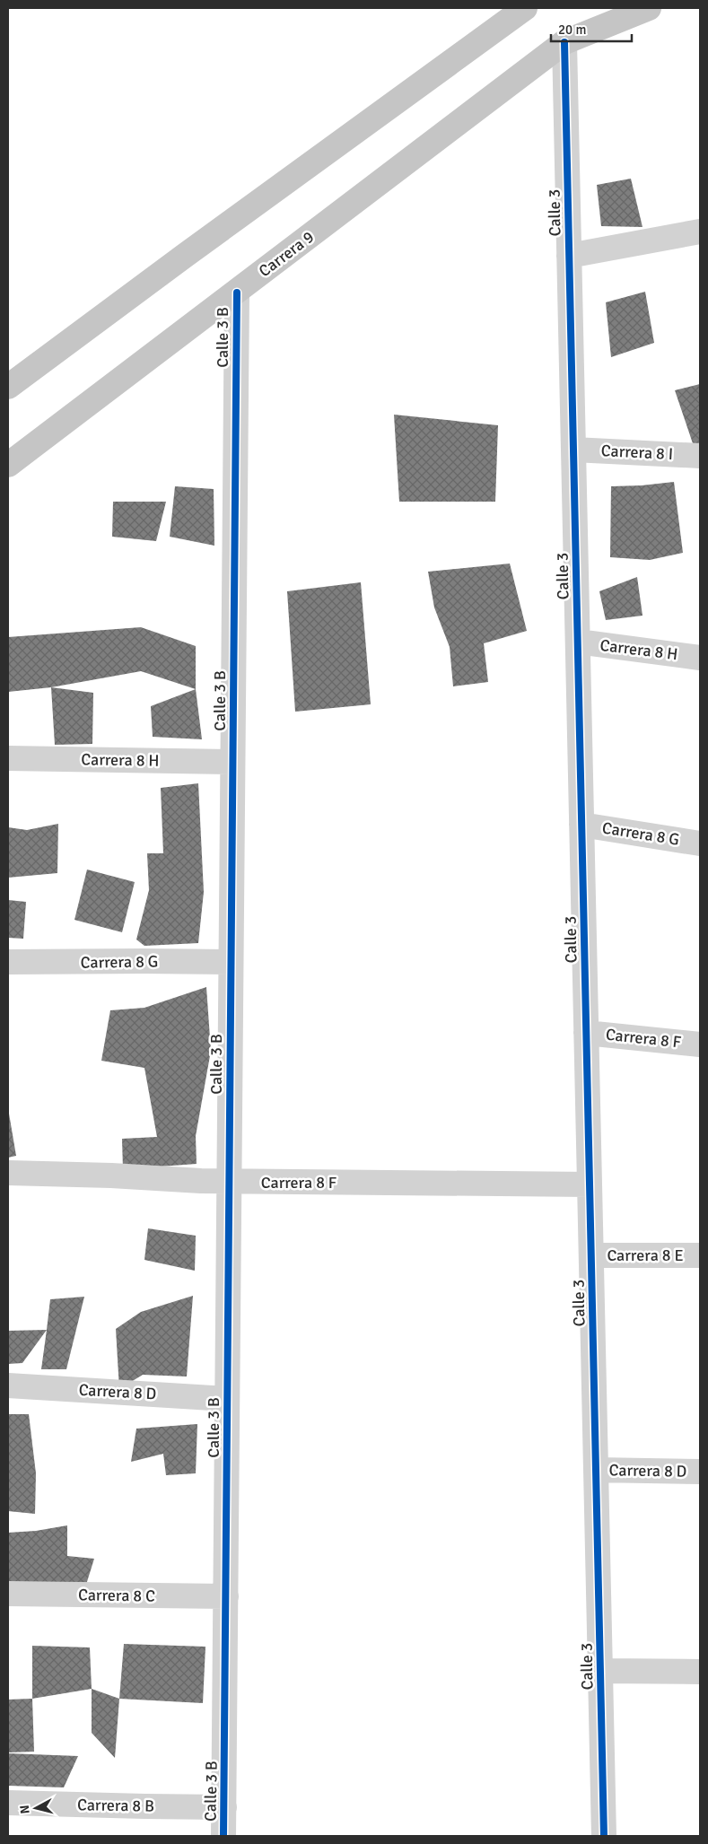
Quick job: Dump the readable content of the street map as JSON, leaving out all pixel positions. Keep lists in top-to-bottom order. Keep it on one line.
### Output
{"streets":{"main road":["Carrera 9"],"street":["Calle 3","Calle 3 B","Carrera 8 I","Carrera 8 H","Carrera 8 G","Carrera 8 F","Carrera 8 E","Carrera 8 D","Carrera 8 C","Carrera 8 B"]},"crossings":[["Calle 3","Carrera 9"],["Calle 3","Carrera 8 I"],["Calle 3","Carrera 8 H"],["Calle 3","Carrera 8 G"],["Calle 3","Carrera 8 F"],["Calle 3","Carrera 8 E"],["Calle 3","Carrera 8 D"],["Carrera 9","Calle 3 B"],["Calle 3 B","Carrera 8 H"],["Calle 3 B","Carrera 8 G"],["Calle 3 B","Carrera 8 F"],["Calle 3 B","Carrera 8 D"],["Calle 3 B","Carrera 8 C"],["Calle 3 B","Carrera 8 B"]],"scale_bar":"20 m","north":"left"}
